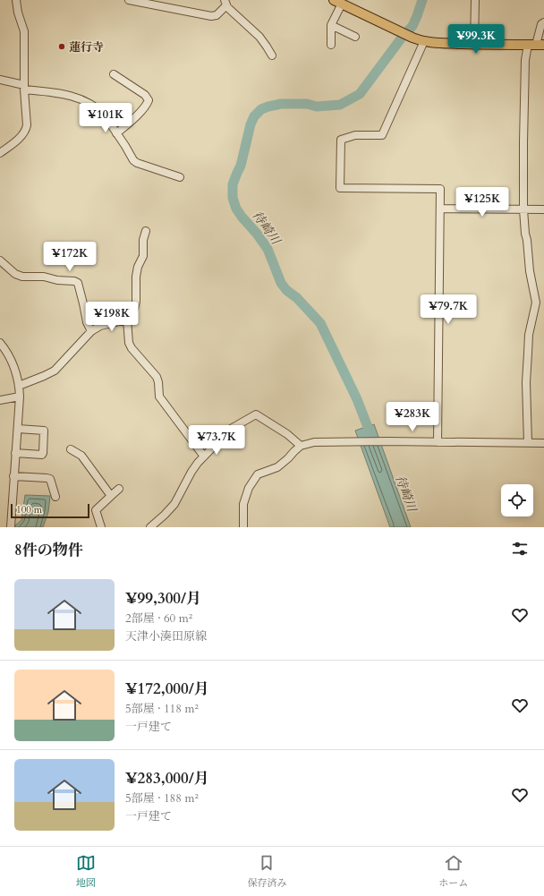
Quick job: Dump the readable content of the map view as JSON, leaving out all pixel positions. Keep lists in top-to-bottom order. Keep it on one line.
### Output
{"water":["待崎川"],"places":["蓮行寺"],"scale_bar":"100 m","page":{"price":["¥99.3K","¥101K","¥125K","¥172K","¥79.7K","¥198K","¥283K","¥73.7K"],"scale":"100 m","heading":"8件の物件","list":[{"name":"¥99,300/月","note":"2部屋 · 60 m² · 天津小湊田原線"},{"name":"¥172,000/月","note":"5部屋 · 118 m² · 一戸建て"},{"name":"¥283,000/月","note":"5部屋 · 188 m² · 一戸建て"}],"tabs":["地図","保存済み","ホーム"]}}
